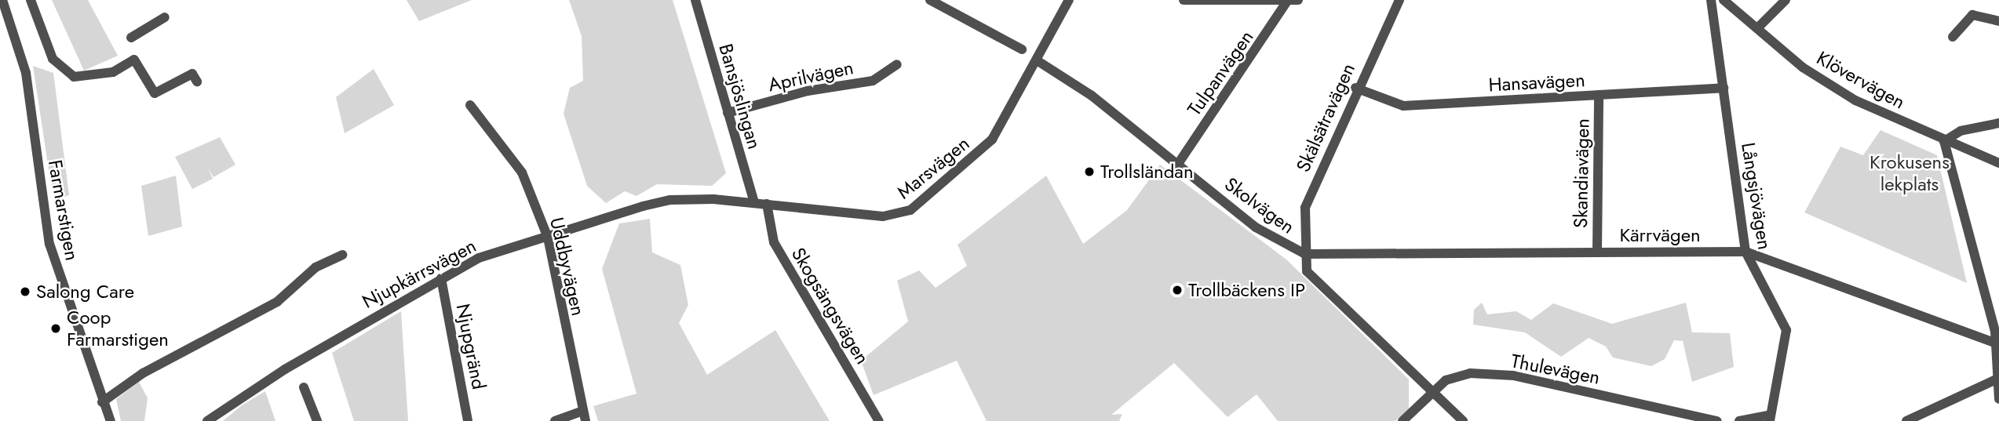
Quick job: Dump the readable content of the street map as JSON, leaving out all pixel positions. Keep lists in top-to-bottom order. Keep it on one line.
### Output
{"streets":{"street":["Tulpanvägen","Aprilvägen","Klövervägen","Hansavägen","Bansjöslingan","Skälsätravägen","Marsvägen","Skandiavägen","Långsjövägen","Skolvägen","Farmarstigen","Kärrvägen","Uddbyvägen","Njupkärrsvägen","Skogsängsvägen","Njupgränd","Thulevägen"]},"crossings":[["Tulpanvägen","Skolvägen"],["Aprilvägen","Bansjöslingan"],["Hansavägen","Skälsätravägen"],["Hansavägen","Skandiavägen"],["Hansavägen","Långsjövägen"],["Bansjöslingan","Njupkärrsvägen"],["Skälsätravägen","Skolvägen"],["Skälsätravägen","Kärrvägen"],["Marsvägen","Skolvägen"],["Marsvägen","Njupkärrsvägen"],["Marsvägen","Skogsängsvägen"],["Skandiavägen","Kärrvägen"],["Långsjövägen","Kärrvägen"],["Skolvägen","Kärrvägen"],["Skolvägen","Thulevägen"],["Uddbyvägen","Njupkärrsvägen"],["Njupkärrsvägen","Skogsängsvägen"],["Njupkärrsvägen","Njupgränd"]],"parks":["Krokusens lekplats"],"places":["Trollsländan","Trollbäckens IP","Salong Care","Coop Farmarstigen"]}
